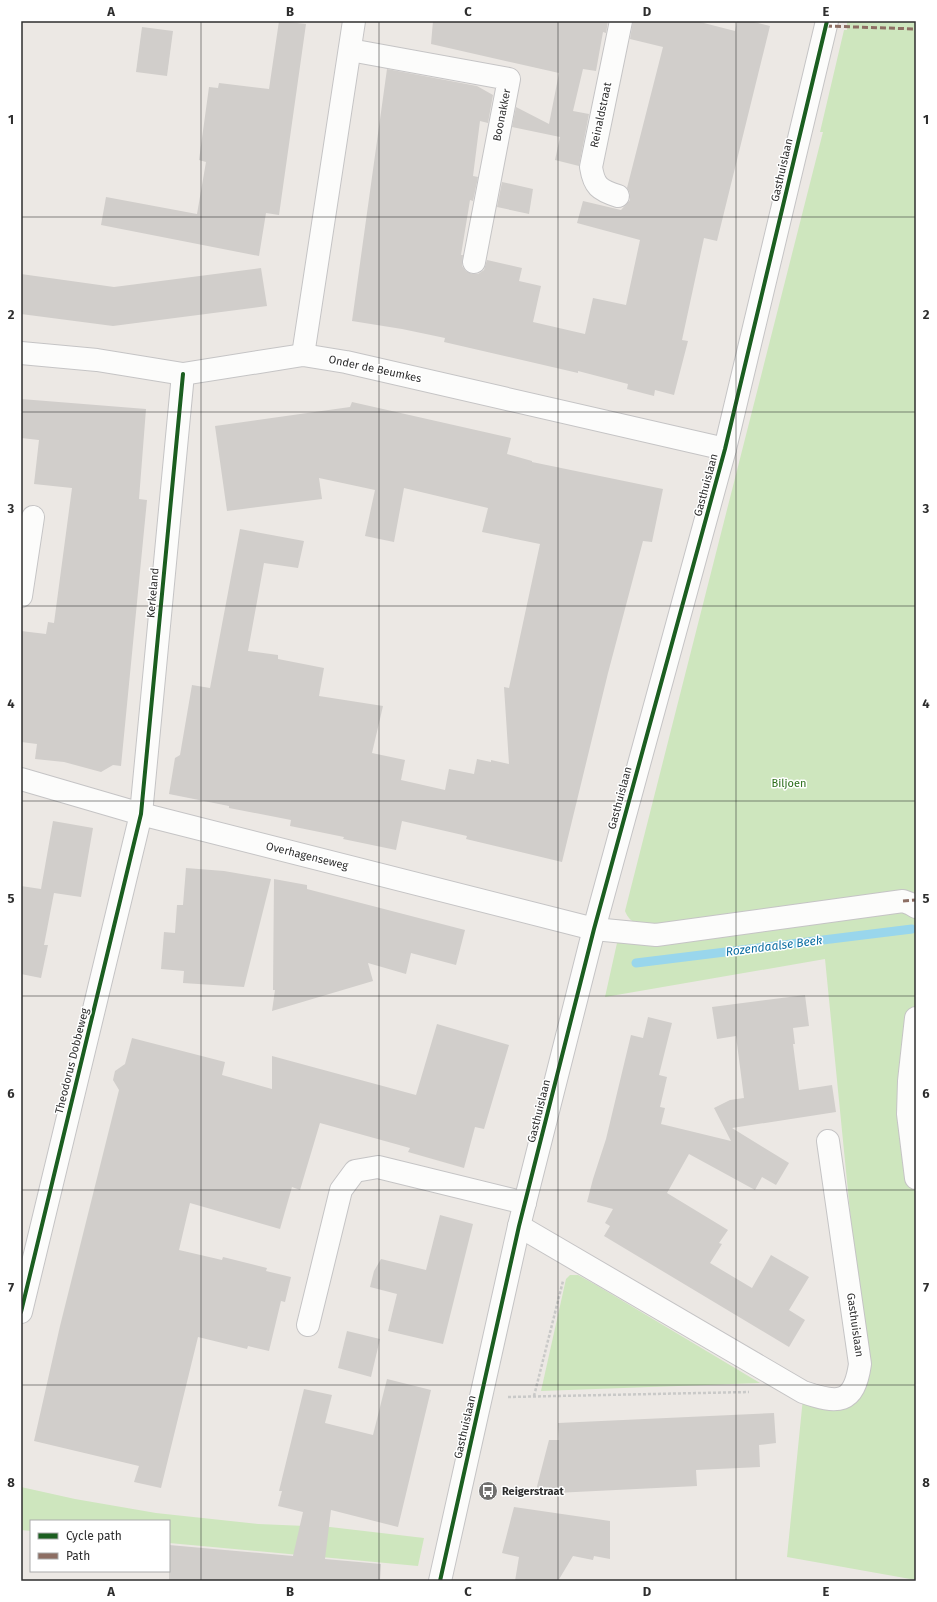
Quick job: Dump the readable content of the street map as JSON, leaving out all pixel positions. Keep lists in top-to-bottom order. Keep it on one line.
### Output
{"streets":{"street":["Boonakker","Reinaldstraat","Gasthuislaan","Onder de Beumkes","Kerkeland","Overhagenseweg","Theodorus Dobbeweg"]},"crossings":[["Gasthuislaan","Onder de Beumkes"],["Gasthuislaan","Overhagenseweg"],["Onder de Beumkes","Kerkeland"],["Kerkeland","Overhagenseweg"],["Kerkeland","Theodorus Dobbeweg"],["Overhagenseweg","Theodorus Dobbeweg"]],"water":["Rozendaalse Beek"],"parks":["Biljoen"],"places":{"bus stop":["Reigerstraat"]},"legend":["Cycle path","Path"],"grid":{"columns":["A","B","C","D","E"],"rows":["1","2","3","4","5","6","7","8"]}}
